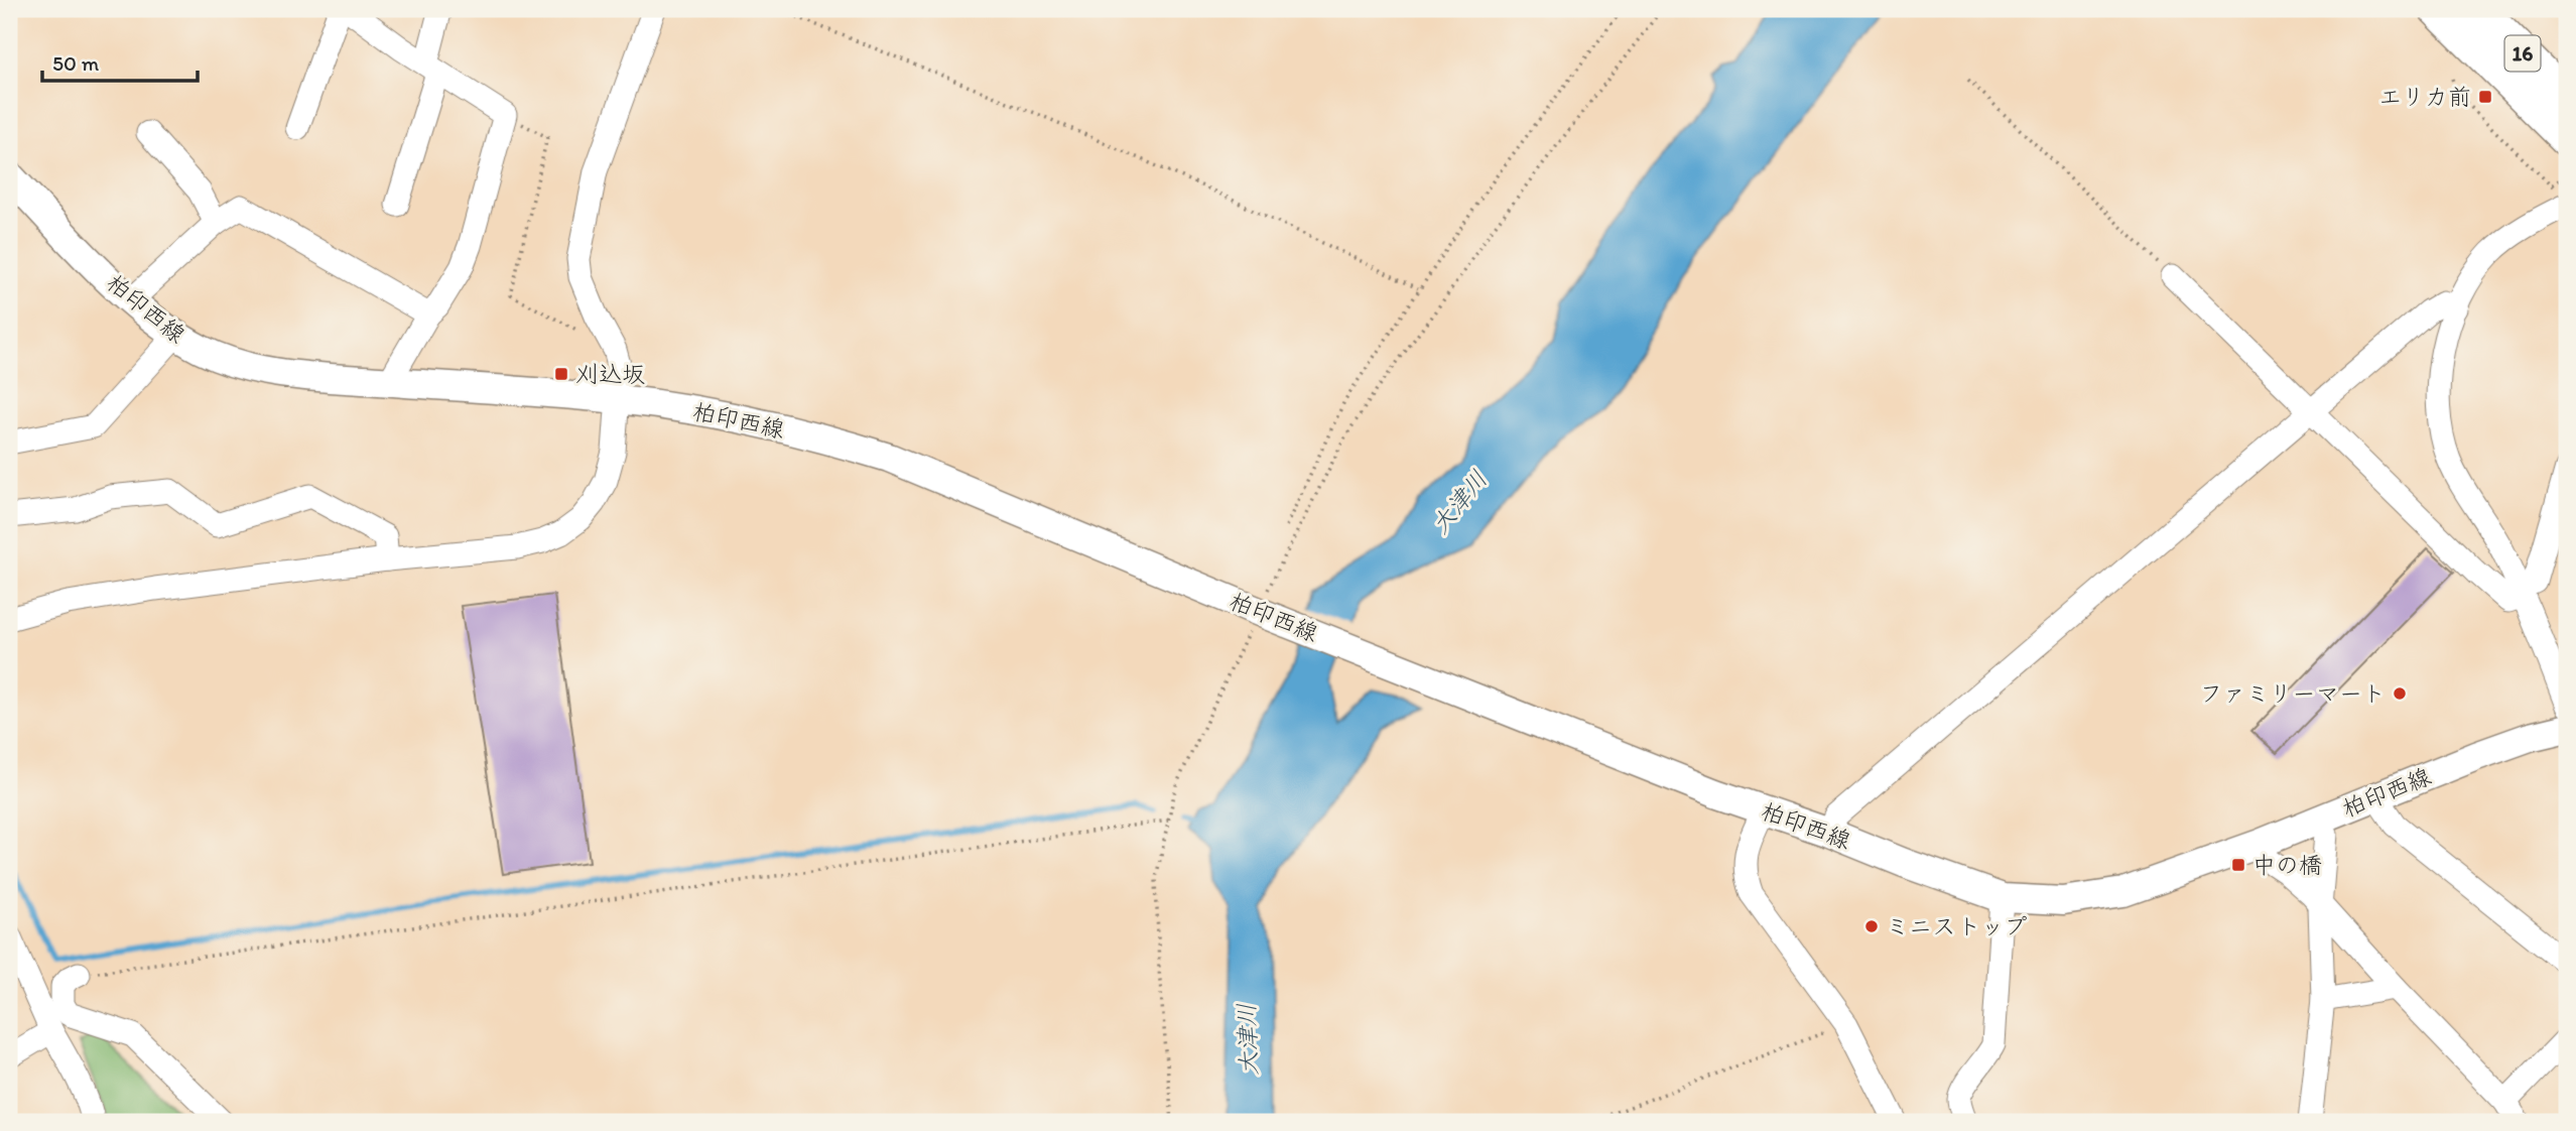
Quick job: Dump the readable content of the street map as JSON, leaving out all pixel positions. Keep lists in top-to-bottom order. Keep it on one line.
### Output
{"streets":{"highway":["16"],"main road":["柏印西線"]},"water":["大津川"],"places":{"transit":["エリカ前","刈込坂","中の橋"],"other":["ファミリーマート","ミニストップ"]},"scale_bar":"50 m"}
